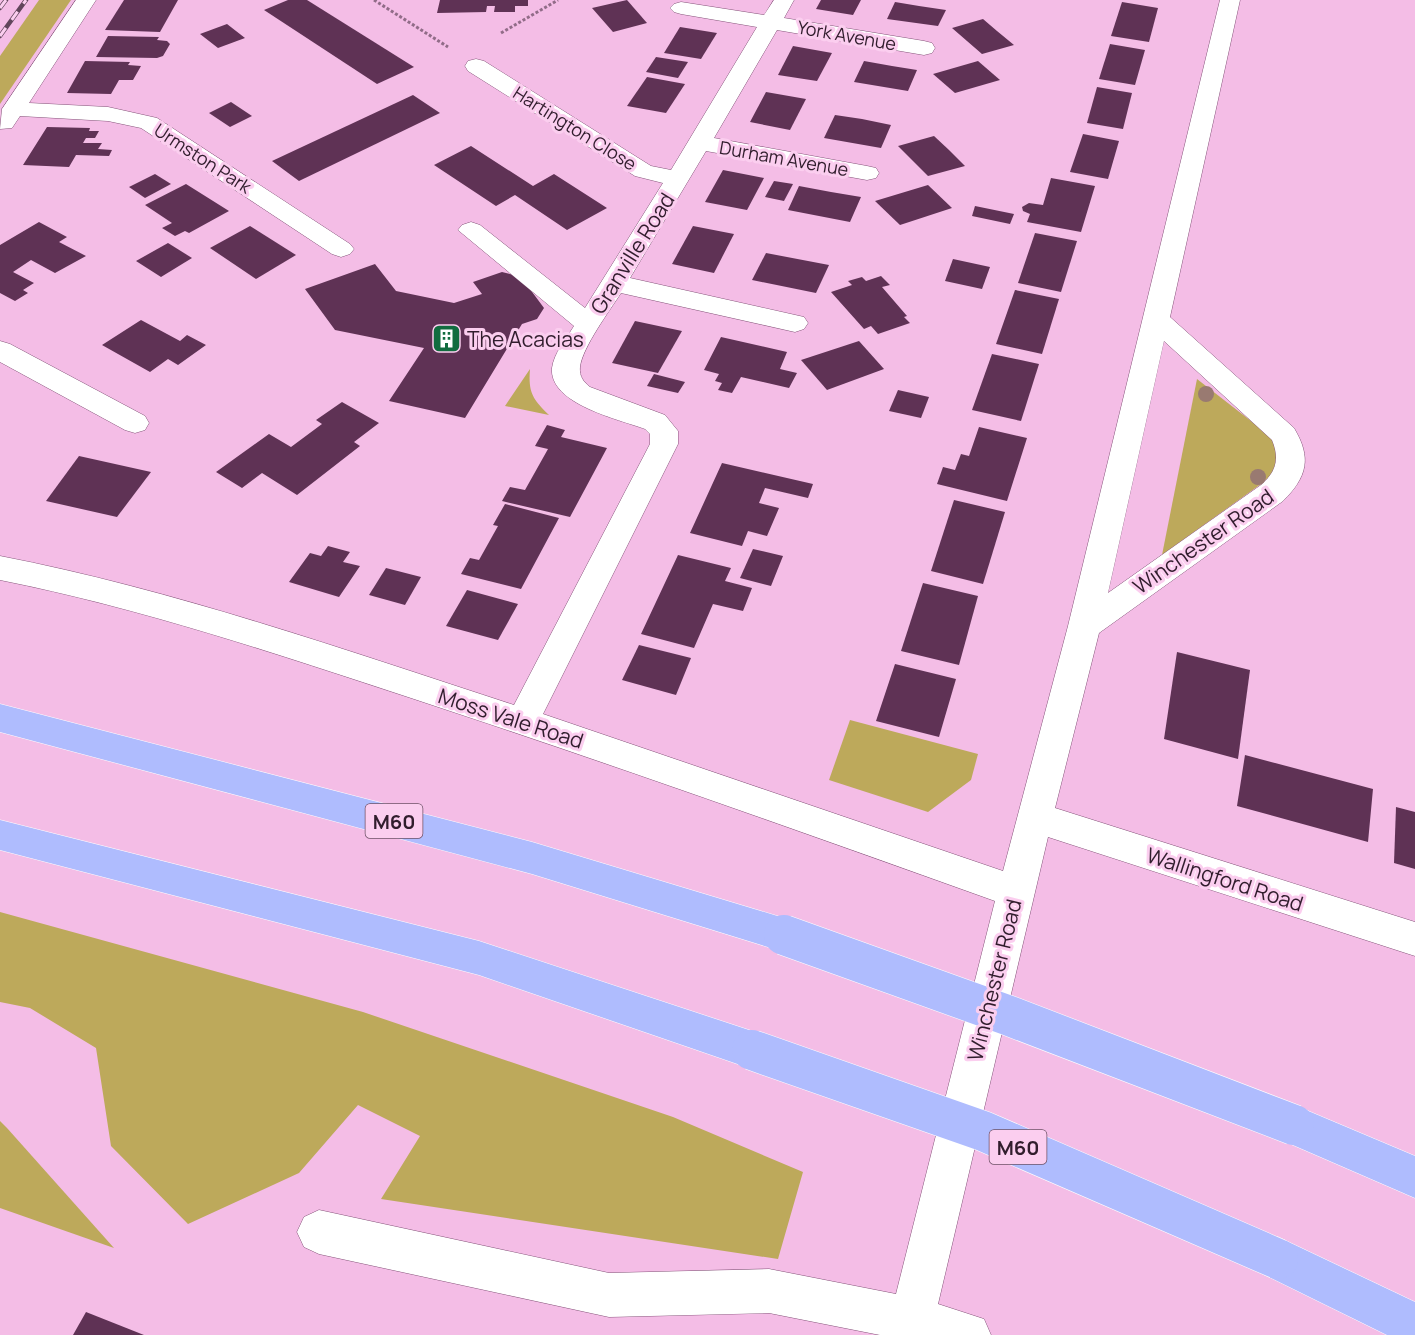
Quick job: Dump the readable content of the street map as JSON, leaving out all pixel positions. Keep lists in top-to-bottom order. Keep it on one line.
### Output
{"streets":{"highway":["M60"],"street":["York Avenue","Hartington Close","Urmston Park","Durham Avenue","Granville Road","Winchester Road","Moss Vale Road","Wallingford Road"]},"crossings":[["York Avenue","Granville Road"],["Hartington Close","Granville Road"],["Durham Avenue","Granville Road"],["Granville Road","Moss Vale Road"],["Winchester Road","Moss Vale Road"],["Winchester Road","Wallingford Road"]],"places":{"building":["The Acacias"]}}
